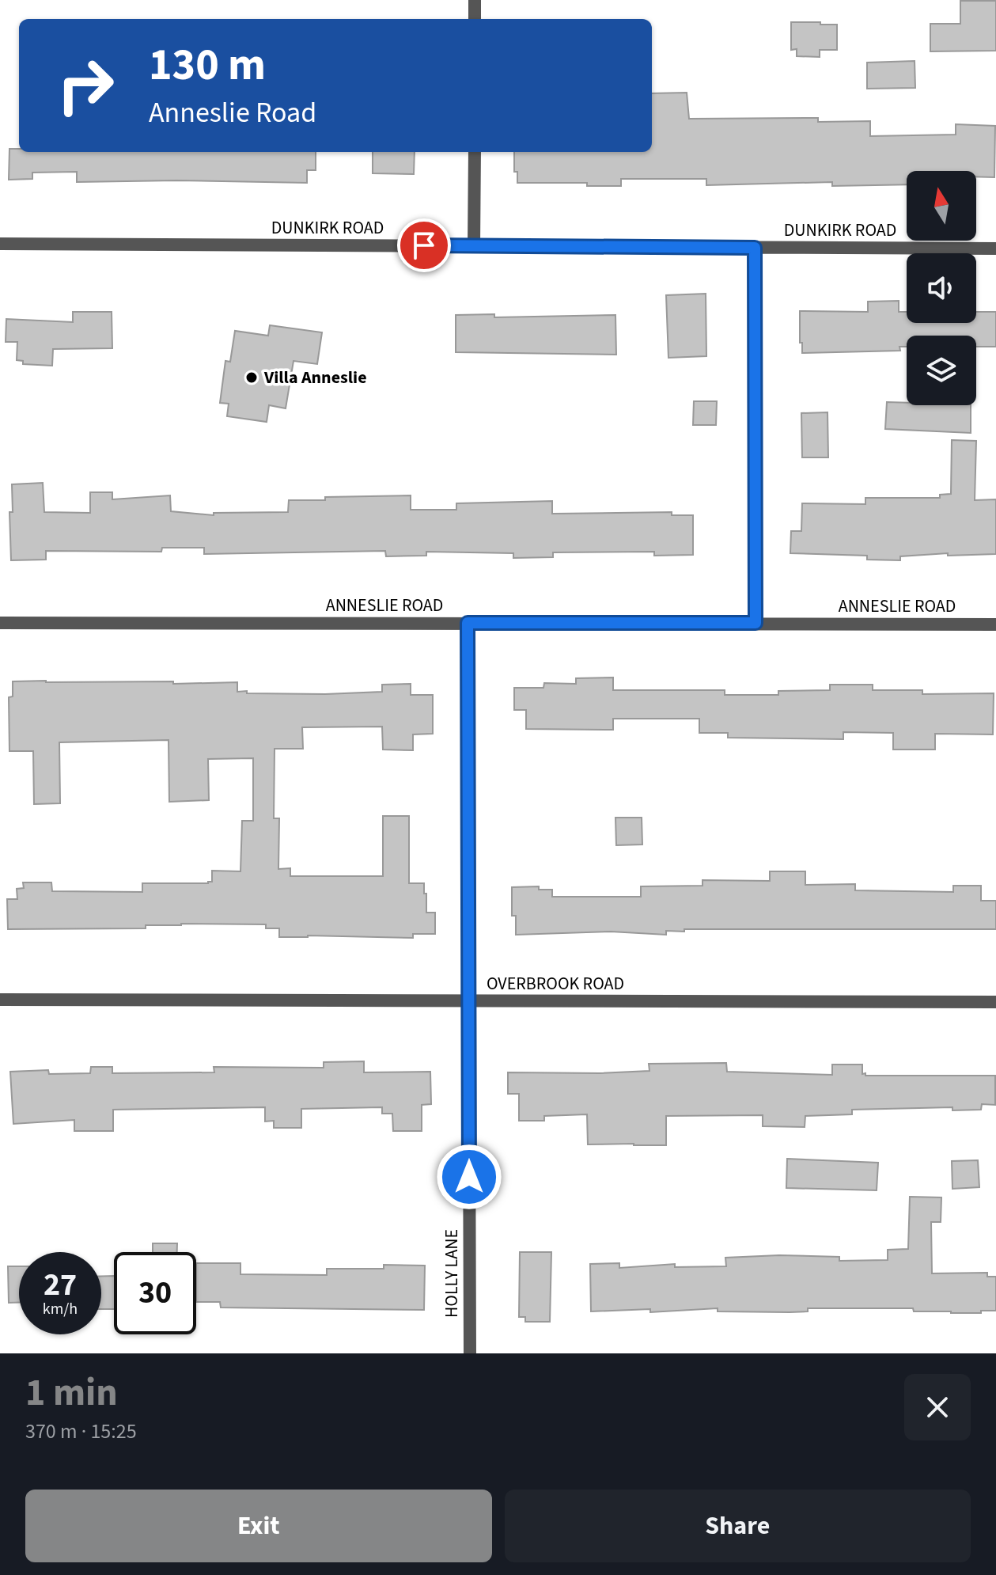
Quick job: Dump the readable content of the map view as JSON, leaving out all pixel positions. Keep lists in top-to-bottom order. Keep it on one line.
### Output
{"streets":{"street":["DUNKIRK ROAD","ANNESLIE ROAD","OVERBROOK ROAD","HOLLY LANE"]},"crossings":[["ANNESLIE ROAD","HOLLY LANE"],["OVERBROOK ROAD","HOLLY LANE"]],"places":["Villa Anneslie"],"north":"top","page":{"turn":["130 m","Anneslie Road"],"speed":"27 km/h","limit":"30","heading":["1 min","370 m · 15:25"],"buttons":["Exit","Share"]}}
